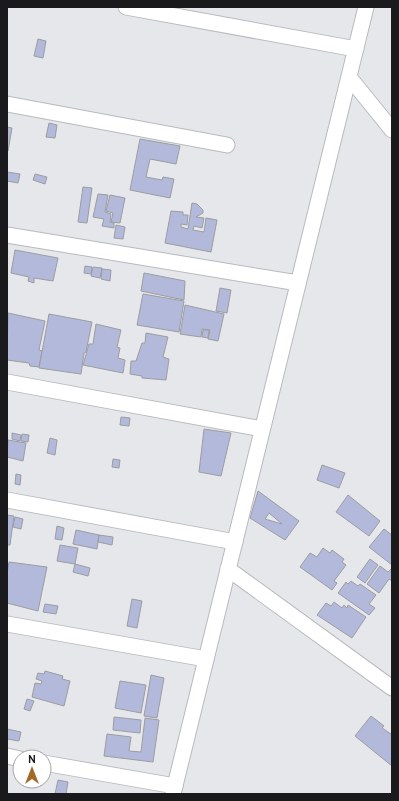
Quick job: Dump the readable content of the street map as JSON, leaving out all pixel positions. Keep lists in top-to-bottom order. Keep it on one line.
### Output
{"north":"top"}
